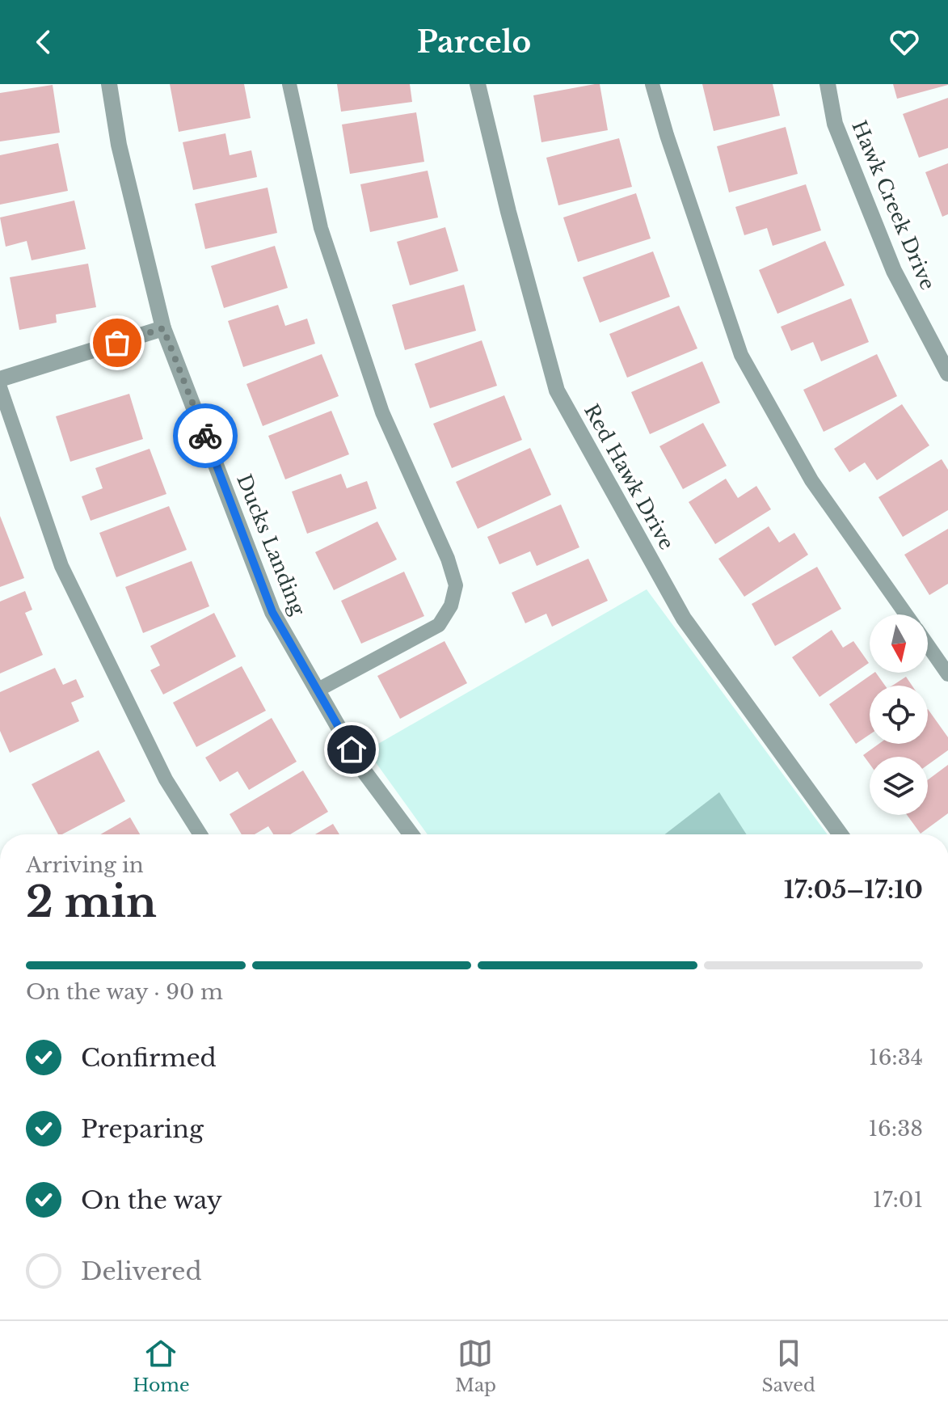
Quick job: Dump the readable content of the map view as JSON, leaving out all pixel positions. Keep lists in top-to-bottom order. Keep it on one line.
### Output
{"streets":{"street":["Hawk Creek Drive","Red Hawk Drive","Ducks Landing"]},"north":"bottom","page":{"header":"Parcelo","heading":["2 min","Arriving in","17:05–17:10"],"bar":"On the way · 90 m","list":[["Confirmed","16:34"],["Preparing","16:38"],["On the way","17:01"],"Delivered"],"tabs":["Home","Map","Saved"]}}
